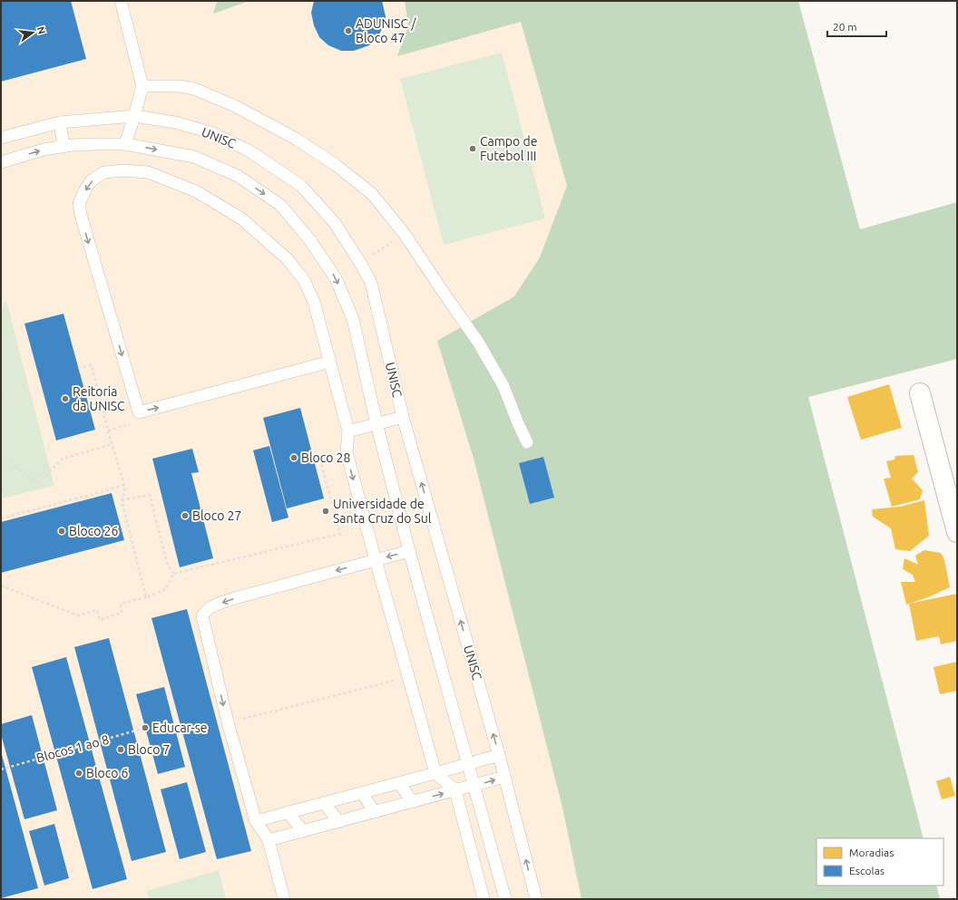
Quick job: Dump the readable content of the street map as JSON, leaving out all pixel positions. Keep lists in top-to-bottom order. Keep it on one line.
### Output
{"streets":{"lane":["UNISC"],"path":["Blocos 1 ao 8"]},"places":["ADUNISC / Bloco 47","Campo de Futebol III","Reitoria da UNISC","Bloco 28","Universidade de Santa Cruz do Sul","Bloco 27","Bloco 26","Educar-se","Bloco 7","Bloco 6"],"legend":["Moradias","Escolas"],"scale_bar":"20 m","north":"right"}
